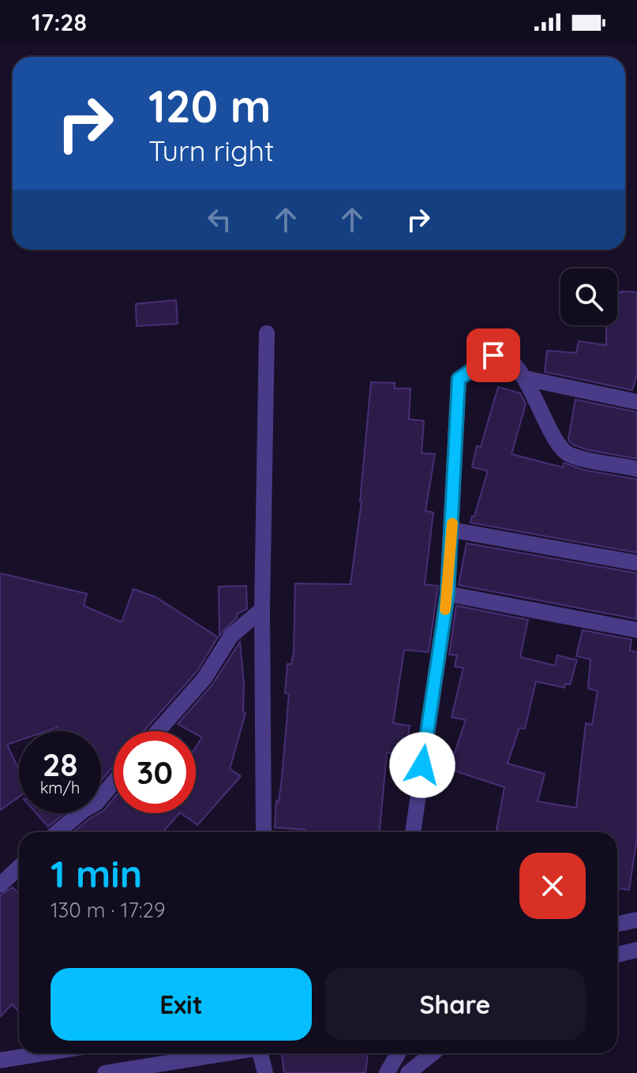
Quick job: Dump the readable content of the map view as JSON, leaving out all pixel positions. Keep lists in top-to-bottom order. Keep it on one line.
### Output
{"page":{"status":"17:28","turn":["120 m","Turn right"],"speed":"28 km/h","limit":"30","heading":["1 min","130 m · 17:29"],"buttons":["Exit","Share"]}}
